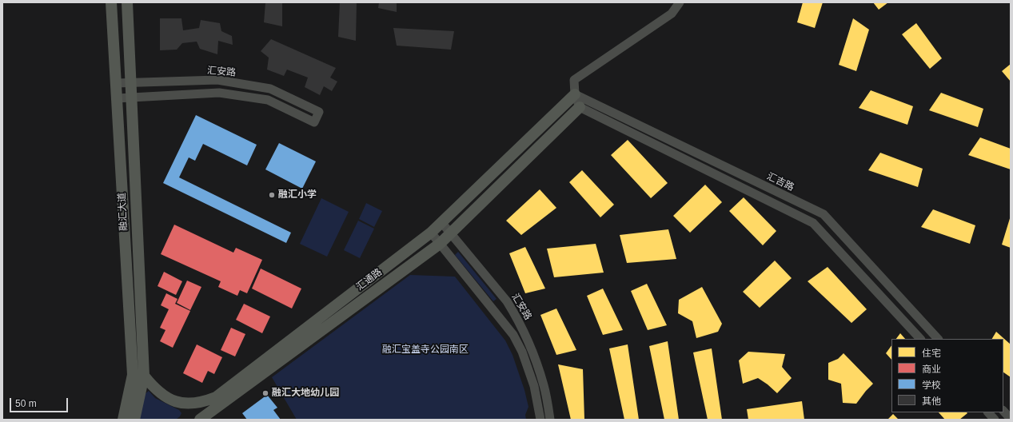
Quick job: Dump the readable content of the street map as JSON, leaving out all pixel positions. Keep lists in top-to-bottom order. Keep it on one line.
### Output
{"streets":{"main road":["融汇大道","汇通路"],"street":["汇安路","汇吉路"]},"crossings":[["汇安路","融汇大道"],["汇安路","汇通路"],["汇吉路","汇通路"],["融汇大道","汇通路"]],"parks":["融汇宝盖寺公园南区"],"places":["融汇小学","融汇大地幼儿园"],"legend":["住宅","商业","学校","其他"],"scale_bar":"50 m"}
